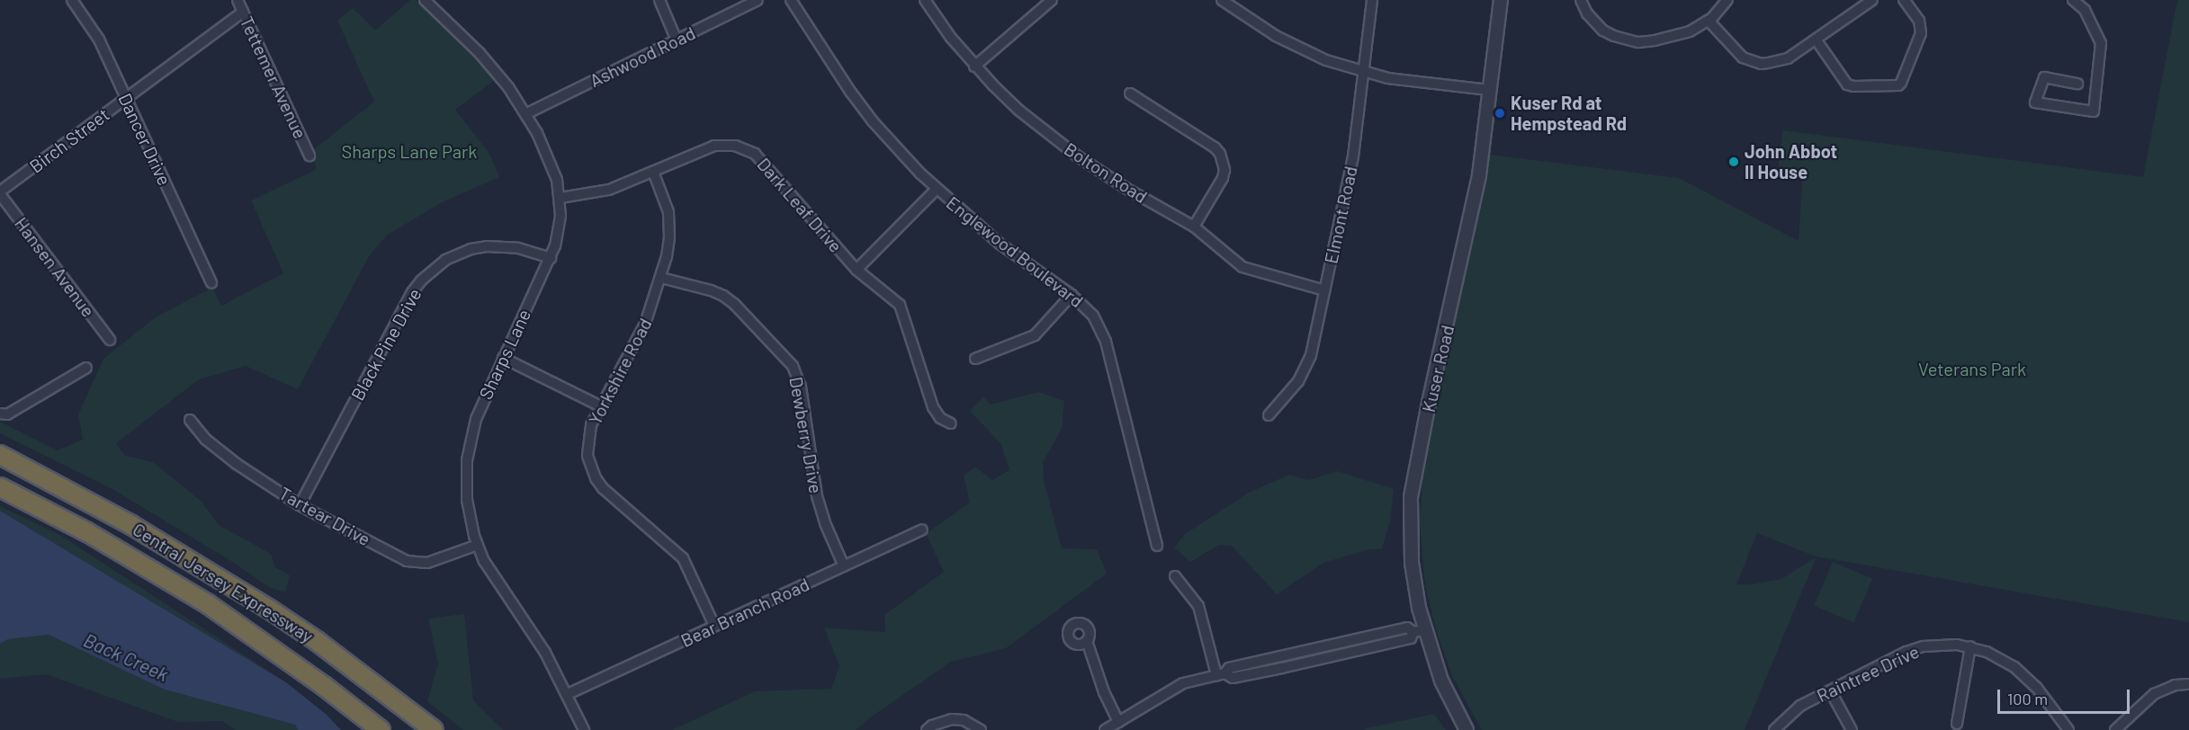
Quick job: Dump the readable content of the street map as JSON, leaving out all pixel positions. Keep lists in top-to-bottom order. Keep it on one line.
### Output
{"streets":{"highway":["Central Jersey Expressway"],"street":["Ashwood Road","Tettemer Avenue","Dancer Drive","Birch Street","Bolton Road","Dark Leaf Drive","Elmont Road","Englewood Boulevard","Hansen Avenue","Black Pine Drive","Sharps Lane","Kuser Road","Yorkshire Road","Dewberry Drive","Tartear Drive","Bear Branch Road","Raintree Drive"]},"crossings":[["Ashwood Road","Sharps Lane"],["Tettemer Avenue","Birch Street"],["Dancer Drive","Birch Street"],["Birch Street","Hansen Avenue"],["Bolton Road","Elmont Road"],["Dark Leaf Drive","Sharps Lane"],["Dark Leaf Drive","Yorkshire Road"],["Black Pine Drive","Sharps Lane"],["Black Pine Drive","Tartear Drive"],["Sharps Lane","Tartear Drive"],["Sharps Lane","Bear Branch Road"],["Yorkshire Road","Dewberry Drive"],["Yorkshire Road","Bear Branch Road"],["Dewberry Drive","Bear Branch Road"]],"water":["Back Creek"],"parks":["Sharps Lane Park","Veterans Park"],"places":["Kuser Rd at Hempstead Rd","John Abbot II House"],"scale_bar":"100 m"}
